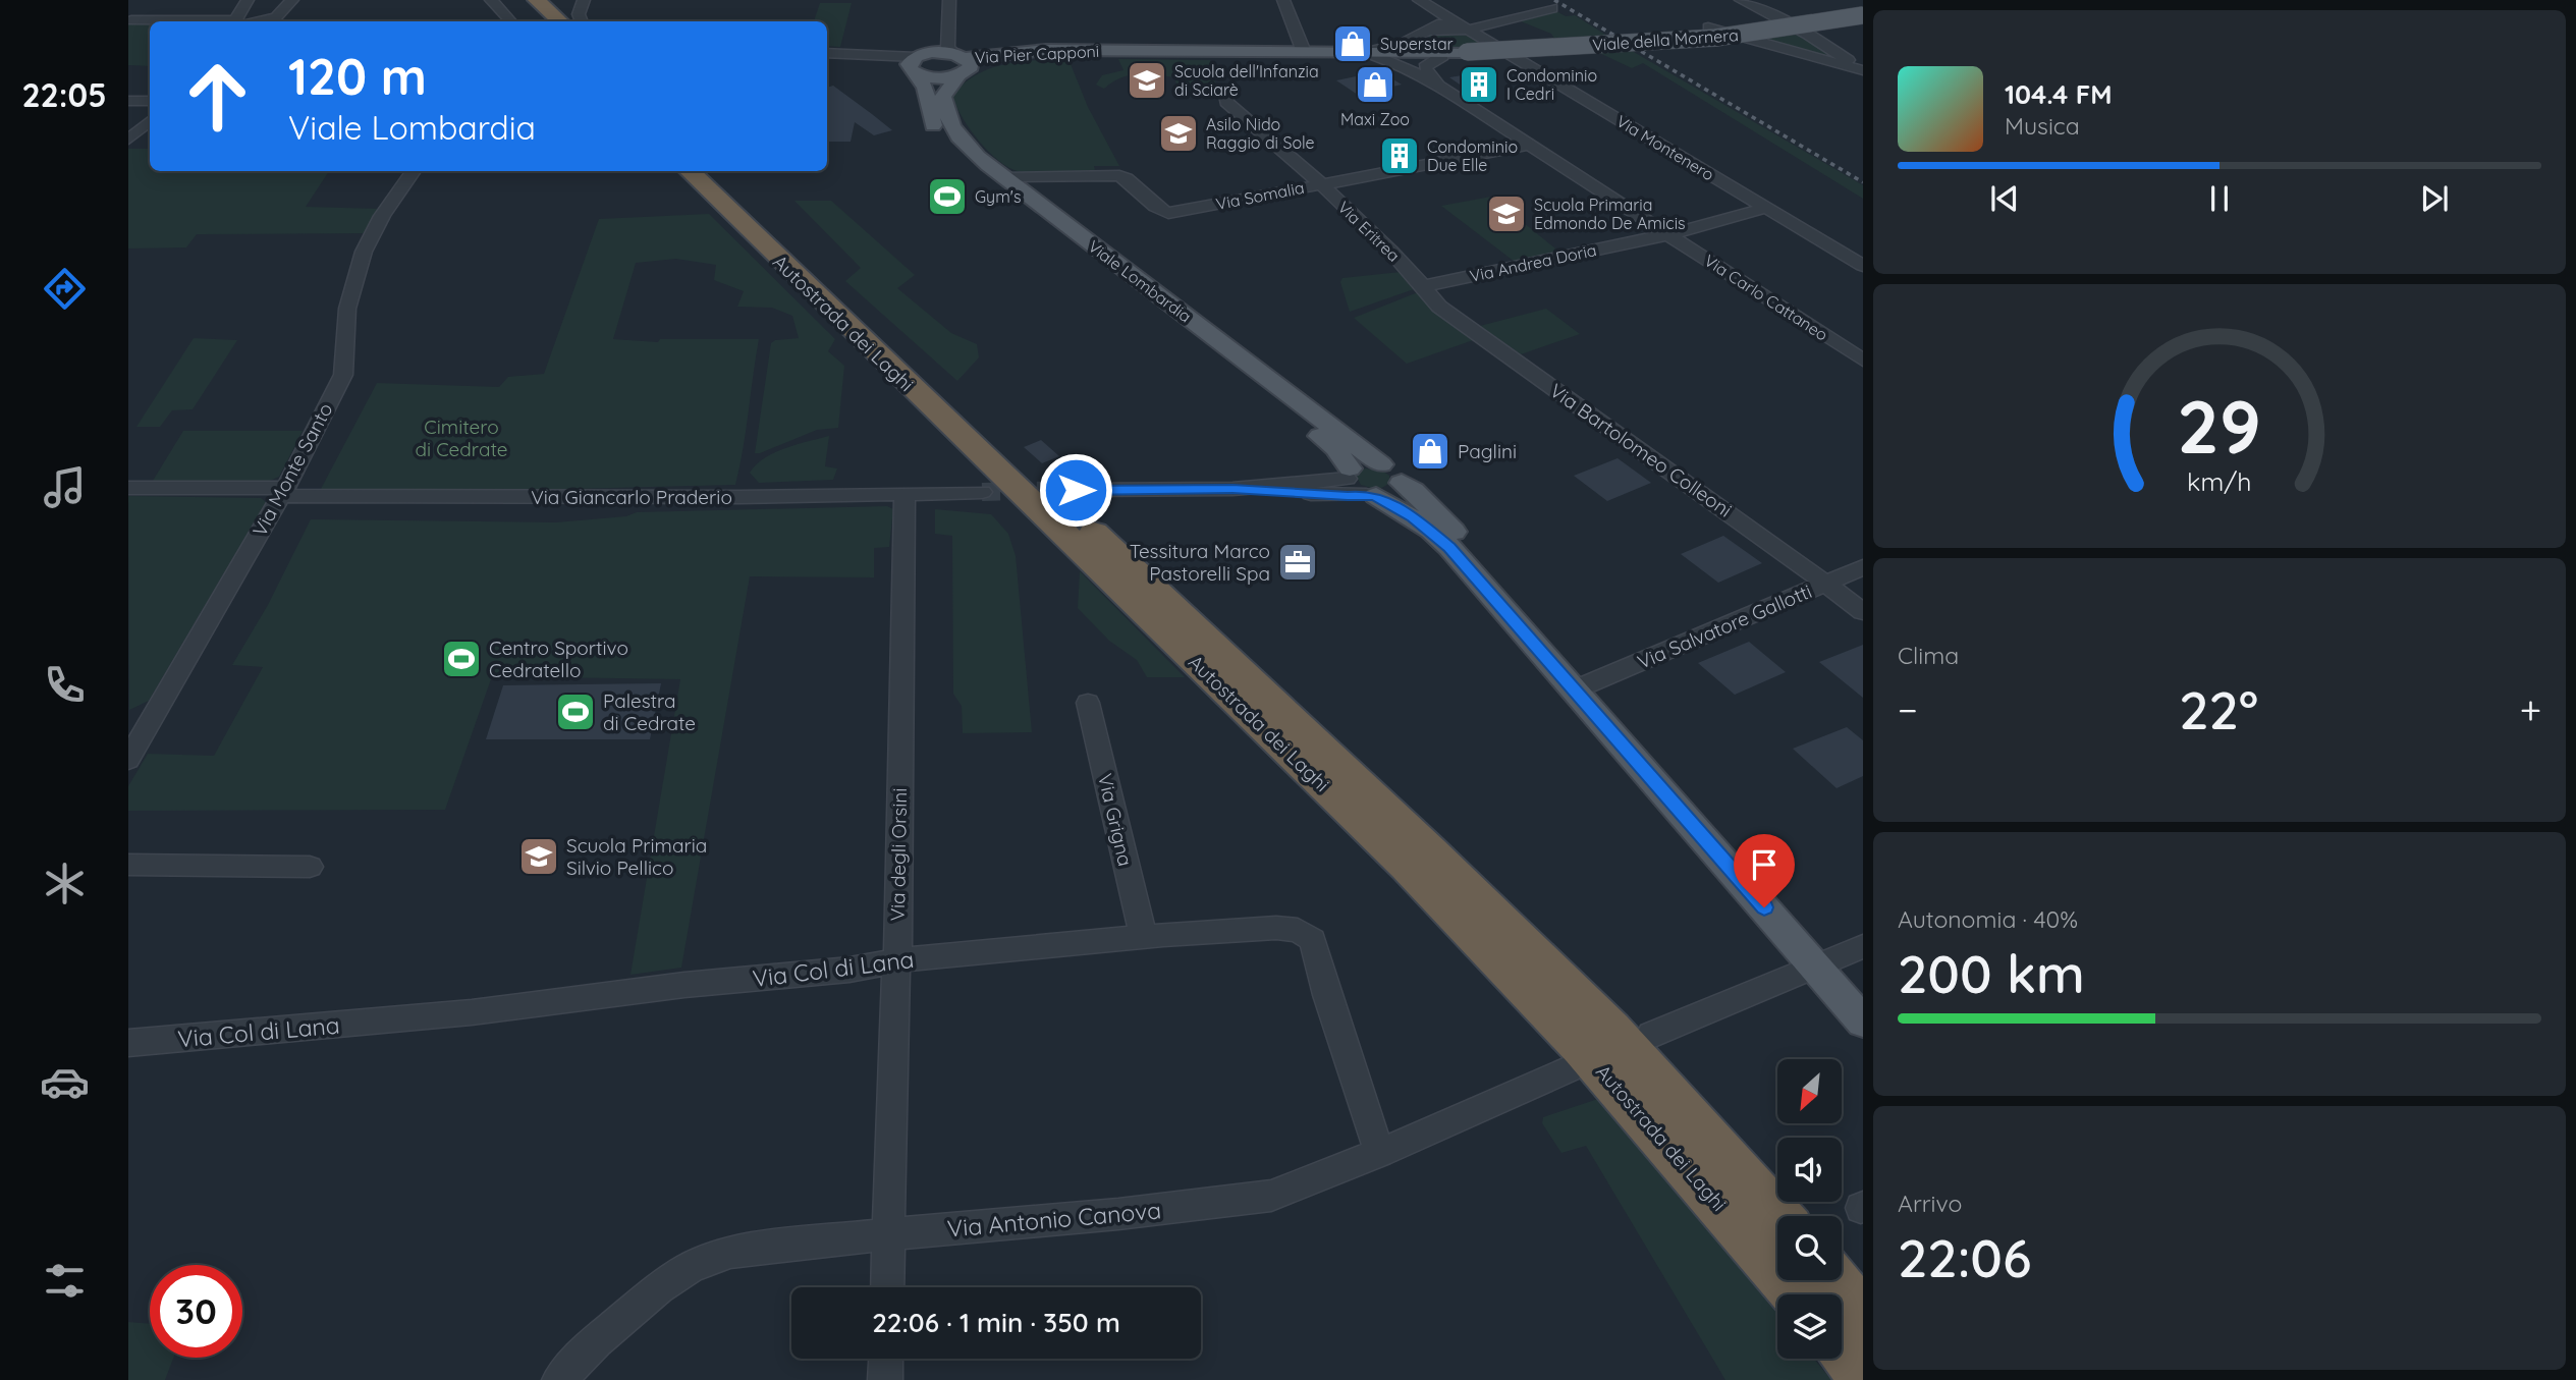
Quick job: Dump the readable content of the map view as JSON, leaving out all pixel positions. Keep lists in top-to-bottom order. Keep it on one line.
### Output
{"streets":{"highway":["Autostrada dei Laghi"],"main road":["Viale della Mornera","Via Pier Capponi","Viale Lombardia"],"street":["Via Montenero","Via Somalia","Via Eritrea","Via Andrea Doria","Via Carlo Cattaneo","Via Bartolomeo Colleoni","Via Monte Santo","Via Giancarlo Praderio","Via Salvatore Gallotti","Via Grigna","Via degli Orsini","Via Col di Lana","Via Antonio Canova"]},"crossings":[["Viale della Mornera","Via Pier Capponi"],["Via Pier Capponi","Viale Lombardia"],["Via Pier Capponi","Via Carlo Cattaneo"],["Via Montenero","Via Andrea Doria"],["Via Somalia","Via Eritrea"],["Via Somalia","Viale Lombardia"],["Via Somalia","Via Carlo Cattaneo"],["Via Eritrea","Via Andrea Doria"],["Via Eritrea","Via Bartolomeo Colleoni"],["Via Andrea Doria","Via Carlo Cattaneo"],["Via Andrea Doria","Via Bartolomeo Colleoni"],["Via Bartolomeo Colleoni","Via Salvatore Gallotti"],["Via Monte Santo","Via Giancarlo Praderio"],["Via Giancarlo Praderio","Via degli Orsini"],["Via Grigna","Via Col di Lana"],["Via degli Orsini","Via Col di Lana"],["Via degli Orsini","Via Antonio Canova"],["Via Col di Lana","Via Antonio Canova"]],"parks":["Cimitero di Cedrate"],"places":{"shop":["Superstar","Maxi Zoo","Paglini"],"school or university":["Scuola dell'Infanzia di Sciarè","Asilo Nido Raggio di Sole","Scuola Primaria Edmondo De Amicis","Scuola Primaria Silvio Pellico"],"building":["Condominio I Cedri","Condominio Due Elle"],"sports":["Gym's","Centro Sportivo Cedratello","Palestra di Cedrate"],"office":["Tessitura Marco Pastorelli Spa"]},"north":"bottom left","page":{"tabs":"22:05","turn":["120 m","Viale Lombardia"],"song":["104.4 FM","Musica"],"tile":["Clima",["Autonomia · 40%","200 km"],["Arrivo","22:06"]],"heat":["−","22°","+"],"limit":"30","trip":"22:06 · 1 min · 350 m","gauge":["29","km/h"]}}
